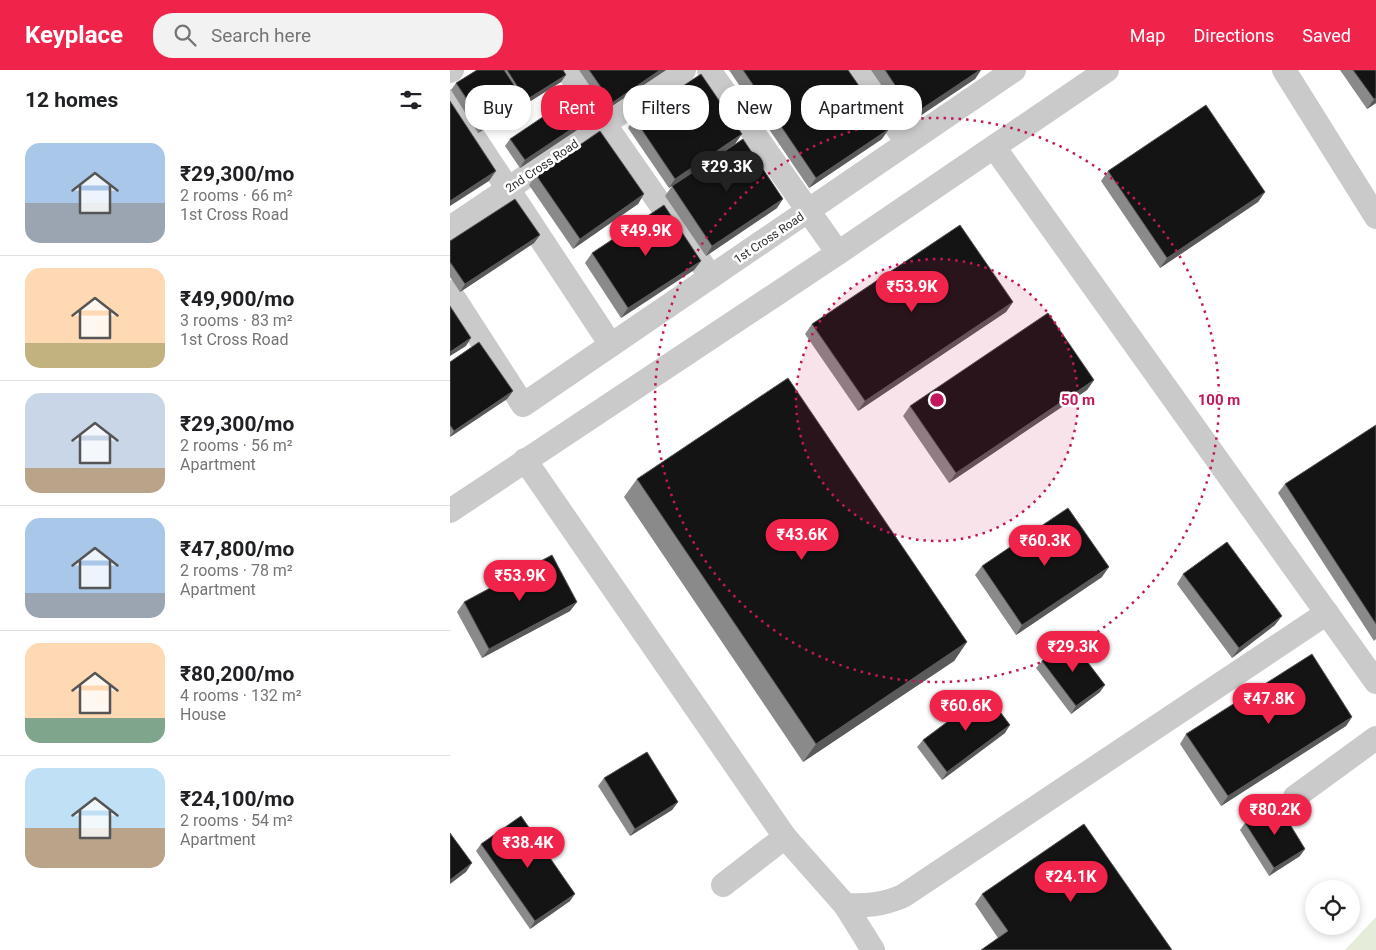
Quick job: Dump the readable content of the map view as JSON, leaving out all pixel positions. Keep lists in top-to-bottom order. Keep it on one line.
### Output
{"streets":{"street":["2nd Cross Road","1st Cross Road"]},"page":{"header":"Keyplace","search":"Search here","nav":["Map","Directions","Saved"],"heading":"12 homes","chip":["Buy","Rent","Filters","New","Apartment"],"list":[{"name":"₹29,300/mo","note":"2 rooms · 66 m² · 1st Cross Road"},{"name":"₹49,900/mo","note":"3 rooms · 83 m² · 1st Cross Road"},{"name":"₹29,300/mo","note":"2 rooms · 56 m² · Apartment"},{"name":"₹47,800/mo","note":"2 rooms · 78 m² · Apartment"},{"name":"₹80,200/mo","note":"4 rooms · 132 m² · House"},{"name":"₹24,100/mo","note":"2 rooms · 54 m² · Apartment"}],"price":["₹29.3K","₹49.9K","₹53.9K","₹43.6K","₹60.3K","₹53.9K","₹29.3K","₹47.8K","₹60.6K","₹80.2K","₹38.4K","₹24.1K"]},"rings":["50 m","100 m"]}
